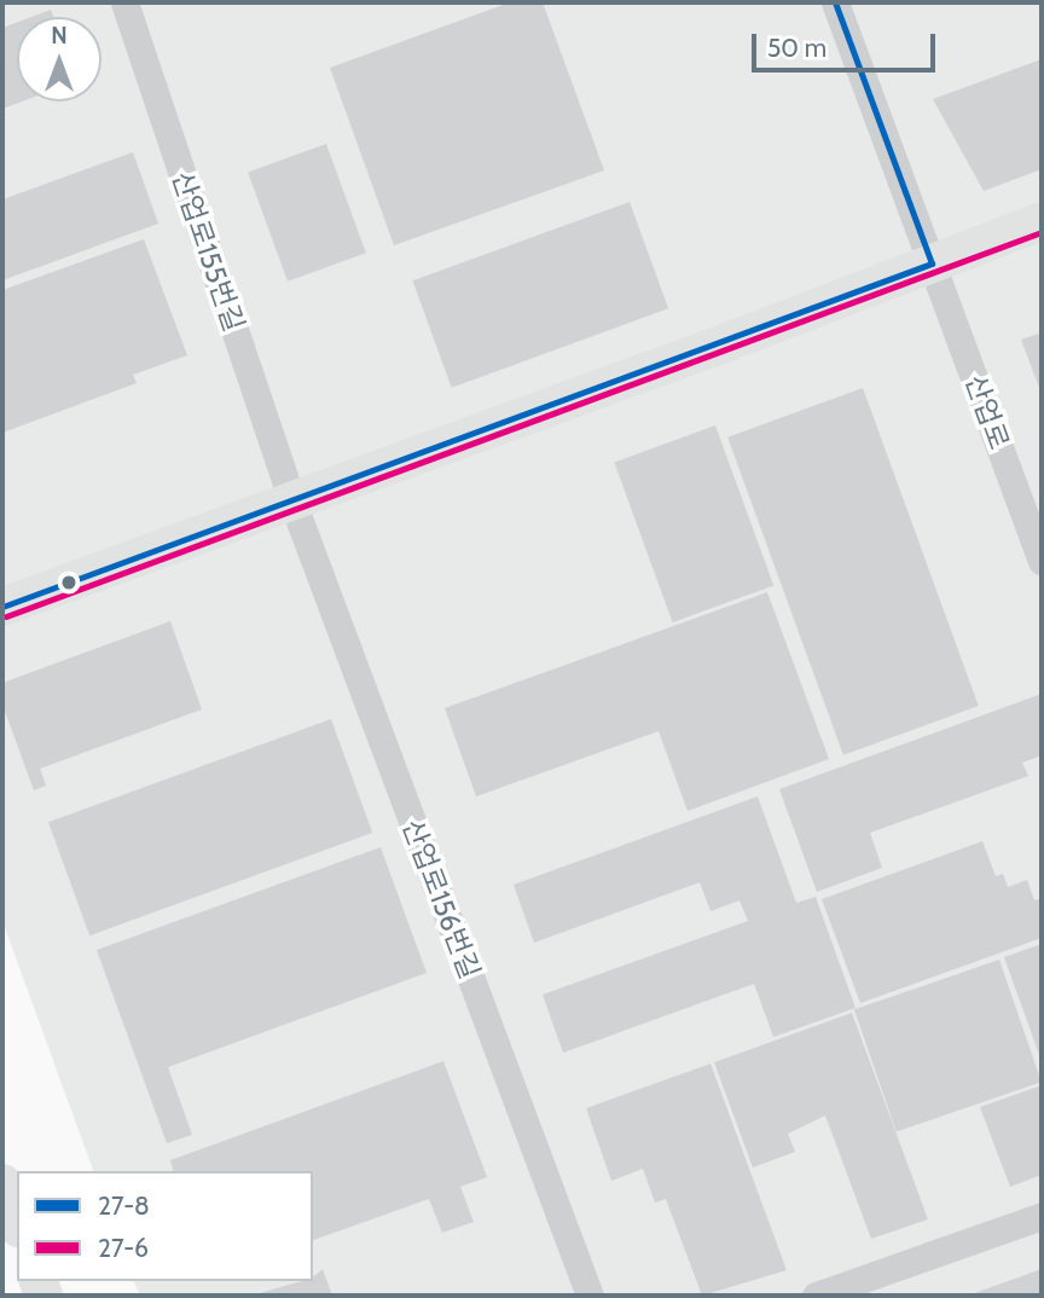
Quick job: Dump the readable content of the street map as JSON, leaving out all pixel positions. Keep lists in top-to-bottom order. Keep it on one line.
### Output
{"streets":{"street":["산업로155번길","산업로","산업로156번길"]},"crossings":[["산업로155번길","산업로156번길"]],"lines":["transit line 27-8","transit line 27-6"],"legend":["27-8","27-6"],"scale_bar":"50 m","north":"top"}
